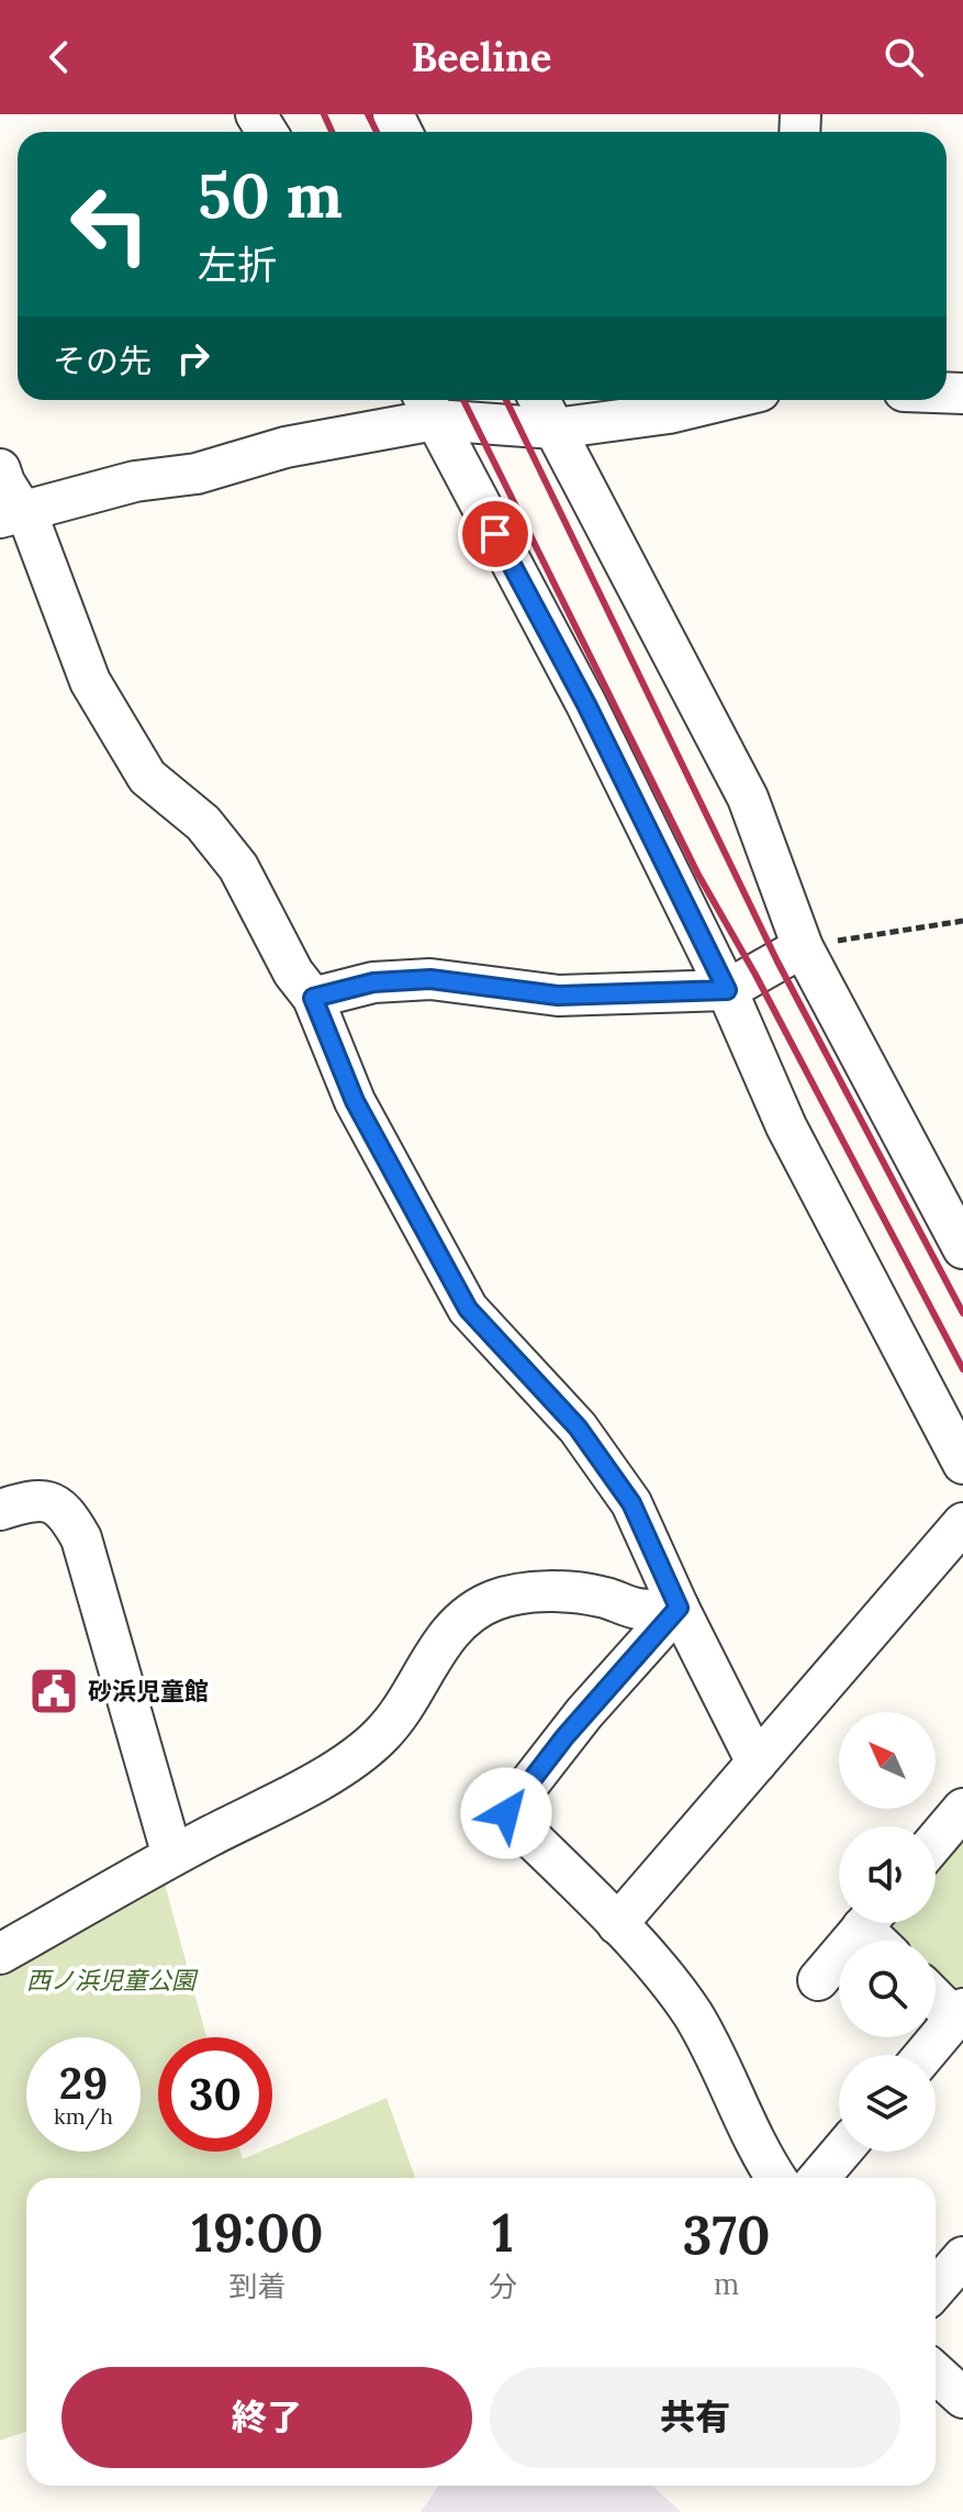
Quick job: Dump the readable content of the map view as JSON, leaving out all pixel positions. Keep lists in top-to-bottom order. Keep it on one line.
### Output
{"parks":["西ノ浜児童公園"],"places":{"public building":["砂浜児童館"]},"north":"top left","page":{"header":"Beeline","turn":["50 m","左折"],"then":"その先","speed":"29 km/h","limit":"30","eta":["19:00","到着","1","分","370","m"],"buttons":["終了","共有"]}}
